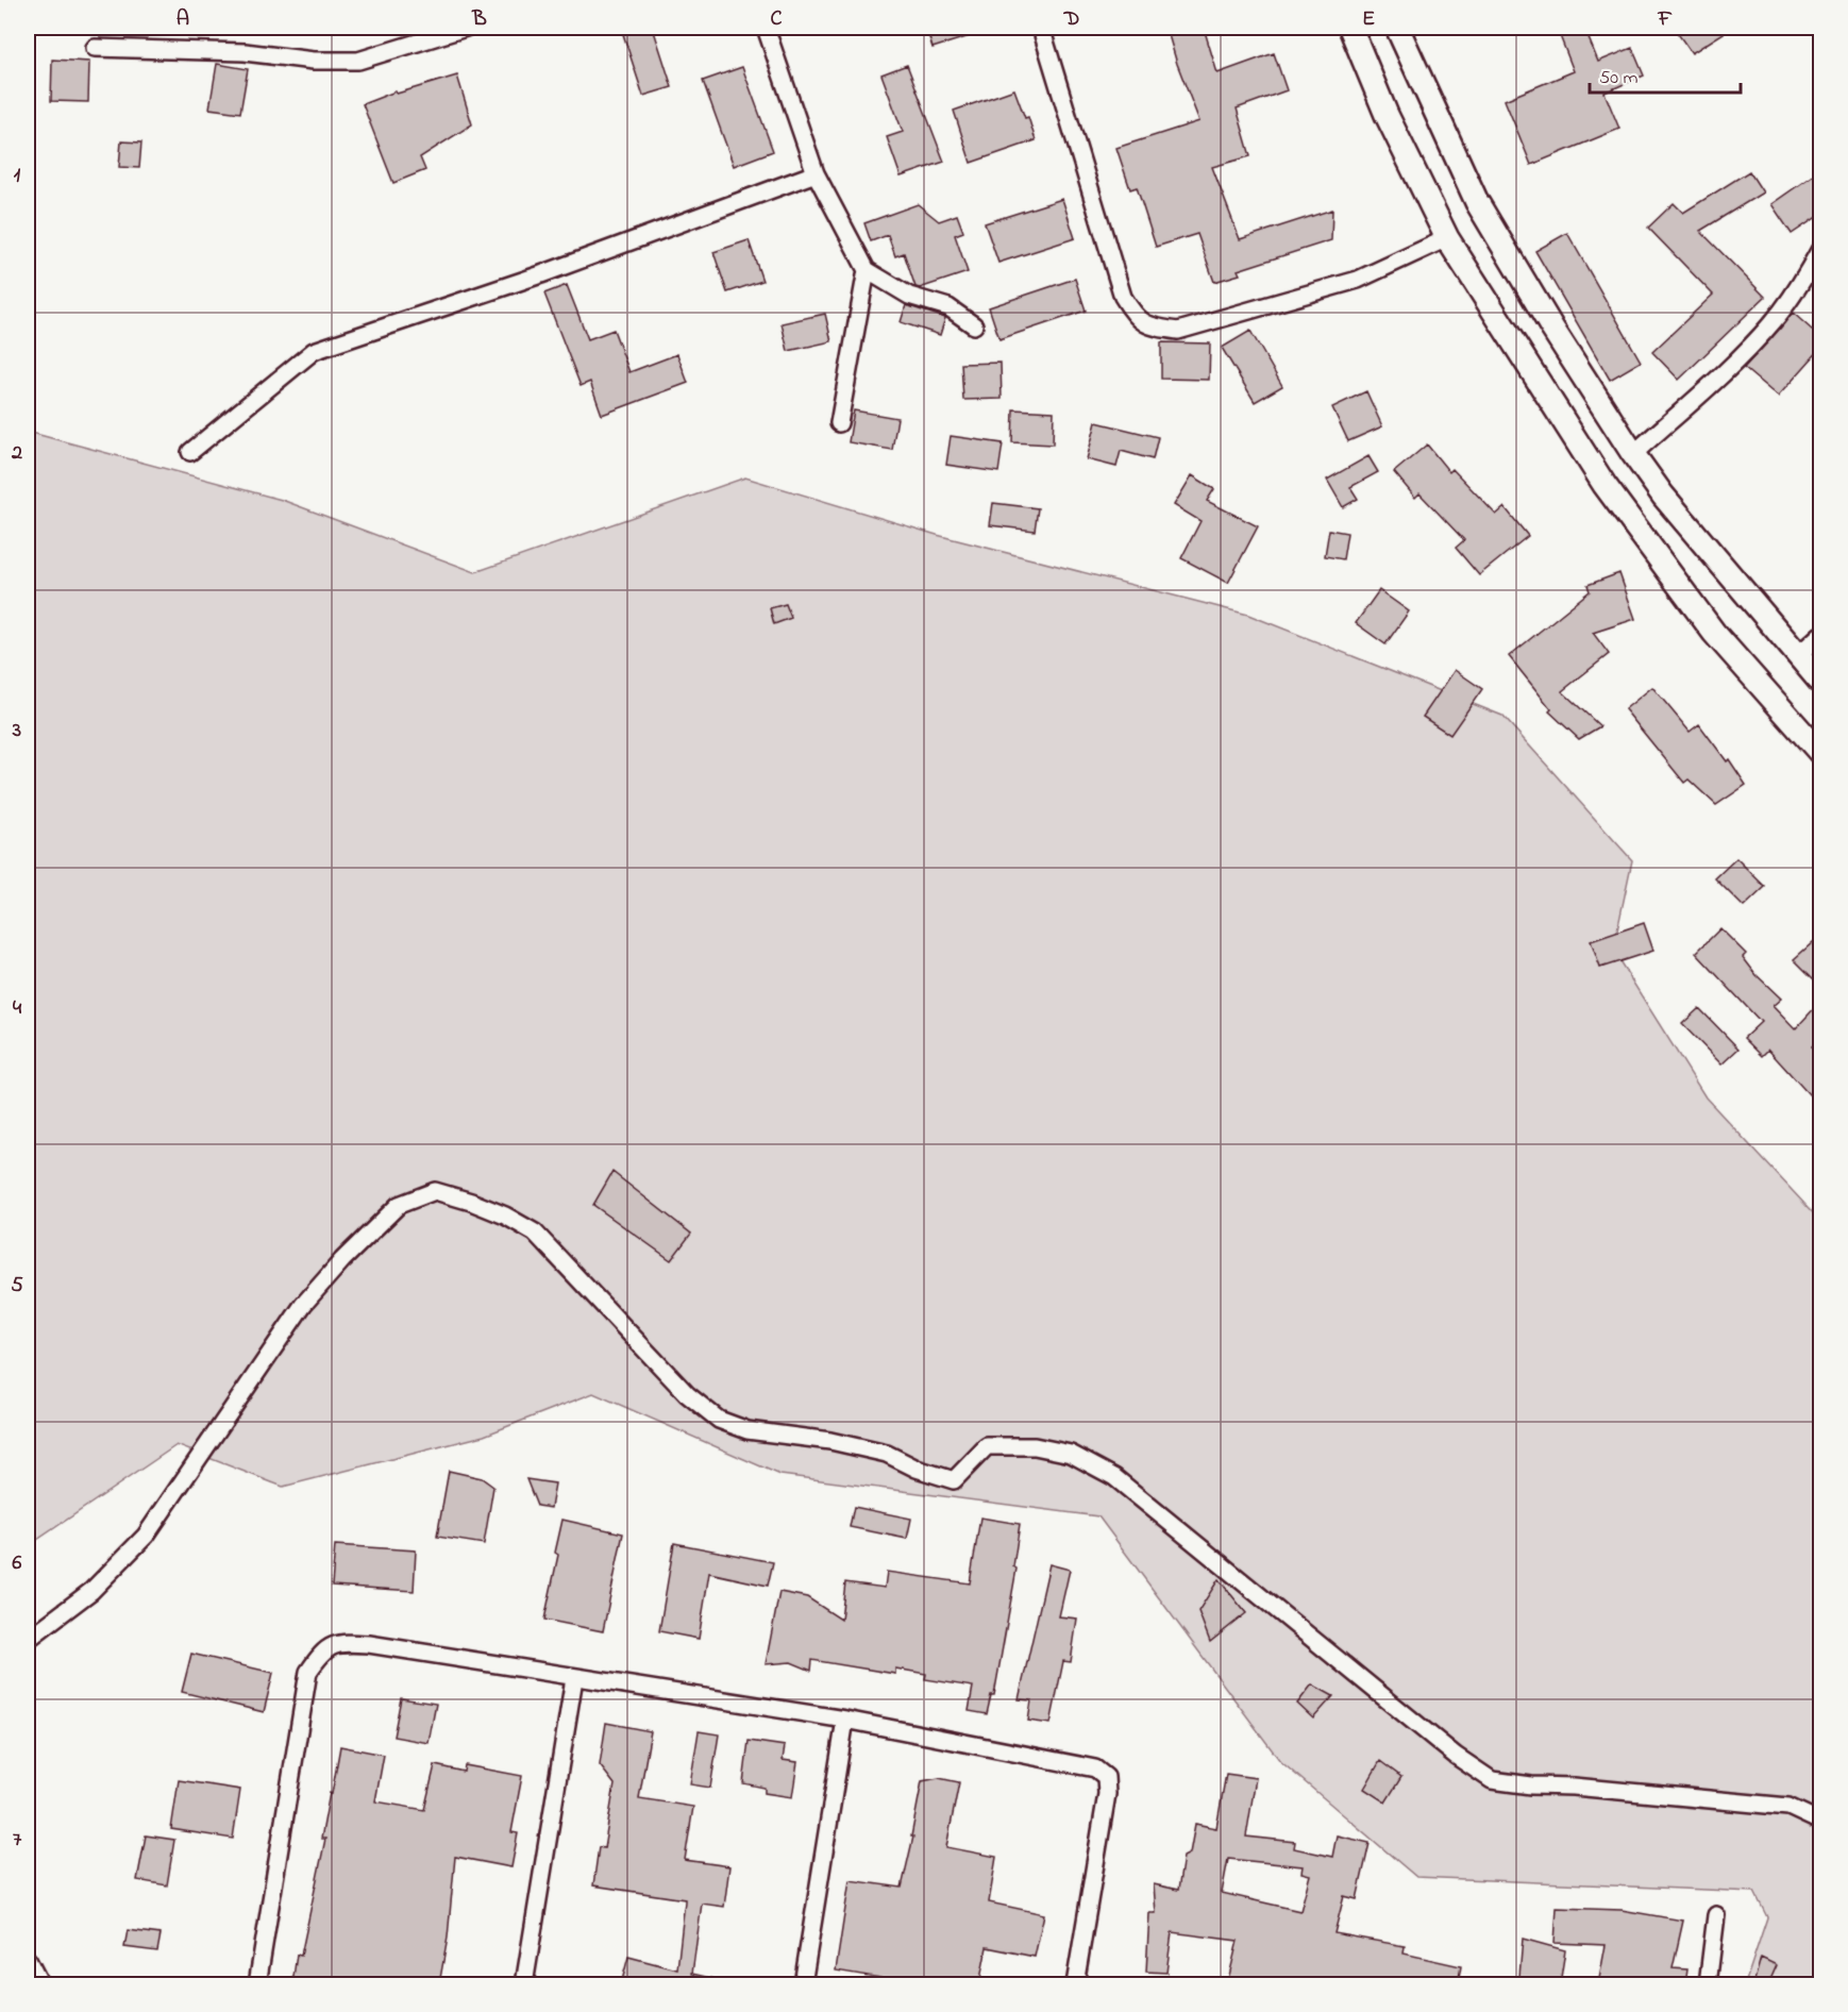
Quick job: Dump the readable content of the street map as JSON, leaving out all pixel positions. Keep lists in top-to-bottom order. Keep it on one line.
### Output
{"scale_bar":"50 m","grid":{"columns":["A","B","C","D","E","F"],"rows":["1","2","3","4","5","6","7"]}}
